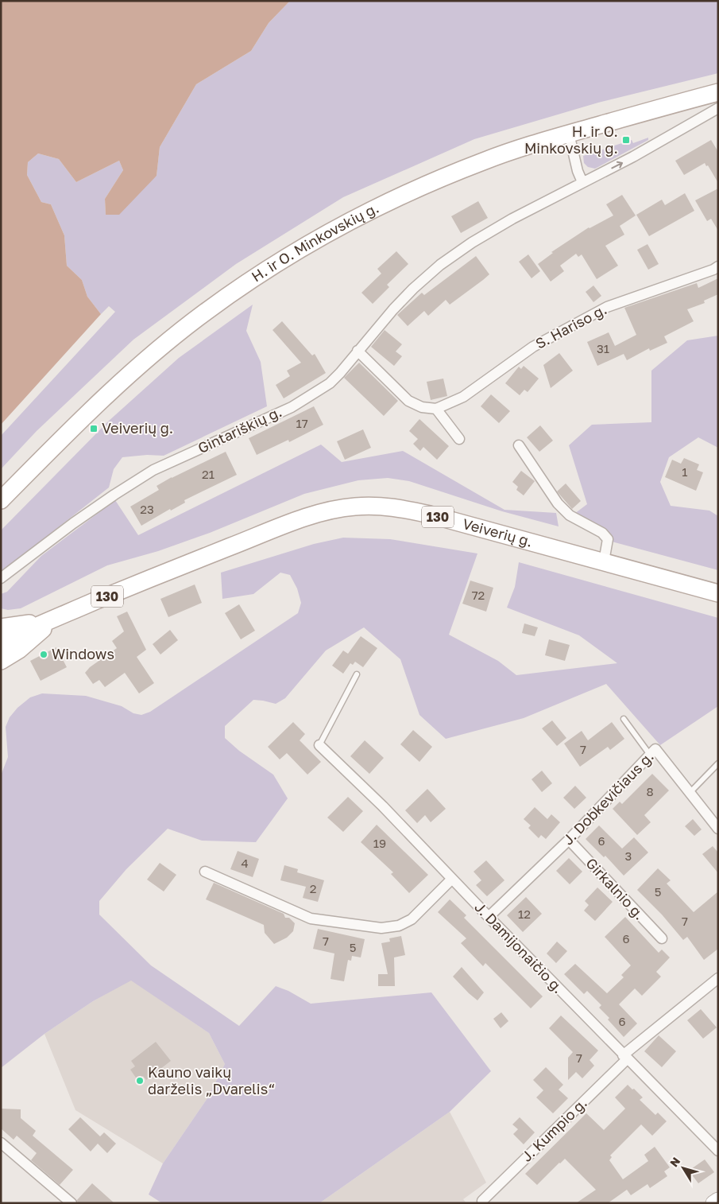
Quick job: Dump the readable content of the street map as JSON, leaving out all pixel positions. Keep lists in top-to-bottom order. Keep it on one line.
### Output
{"streets":{"main road":["H. ir O. Minkovskių g.","130","Veiverių g."],"street":["S. Hariso g.","Gintariškių g.","J. Dobkevičiaus g.","Girkalnio g.","J. Damijonaičio g.","J. Kumpio g."]},"crossings":[["J. Dobkevičiaus g.","Girkalnio g."],["J. Dobkevičiaus g.","J. Damijonaičio g."],["J. Damijonaičio g.","J. Kumpio g."]],"places":{"transit":["H. ir O. Minkovskių g.","Veiverių g."],"other":["Windows","Kauno vaikų darželis „Dvarelis“"]},"house_numbers":["31","17","1","21","23","72","7","8","6","19","3","4","2","5","12","7","6","7","5","6","7"],"north":"top left"}
